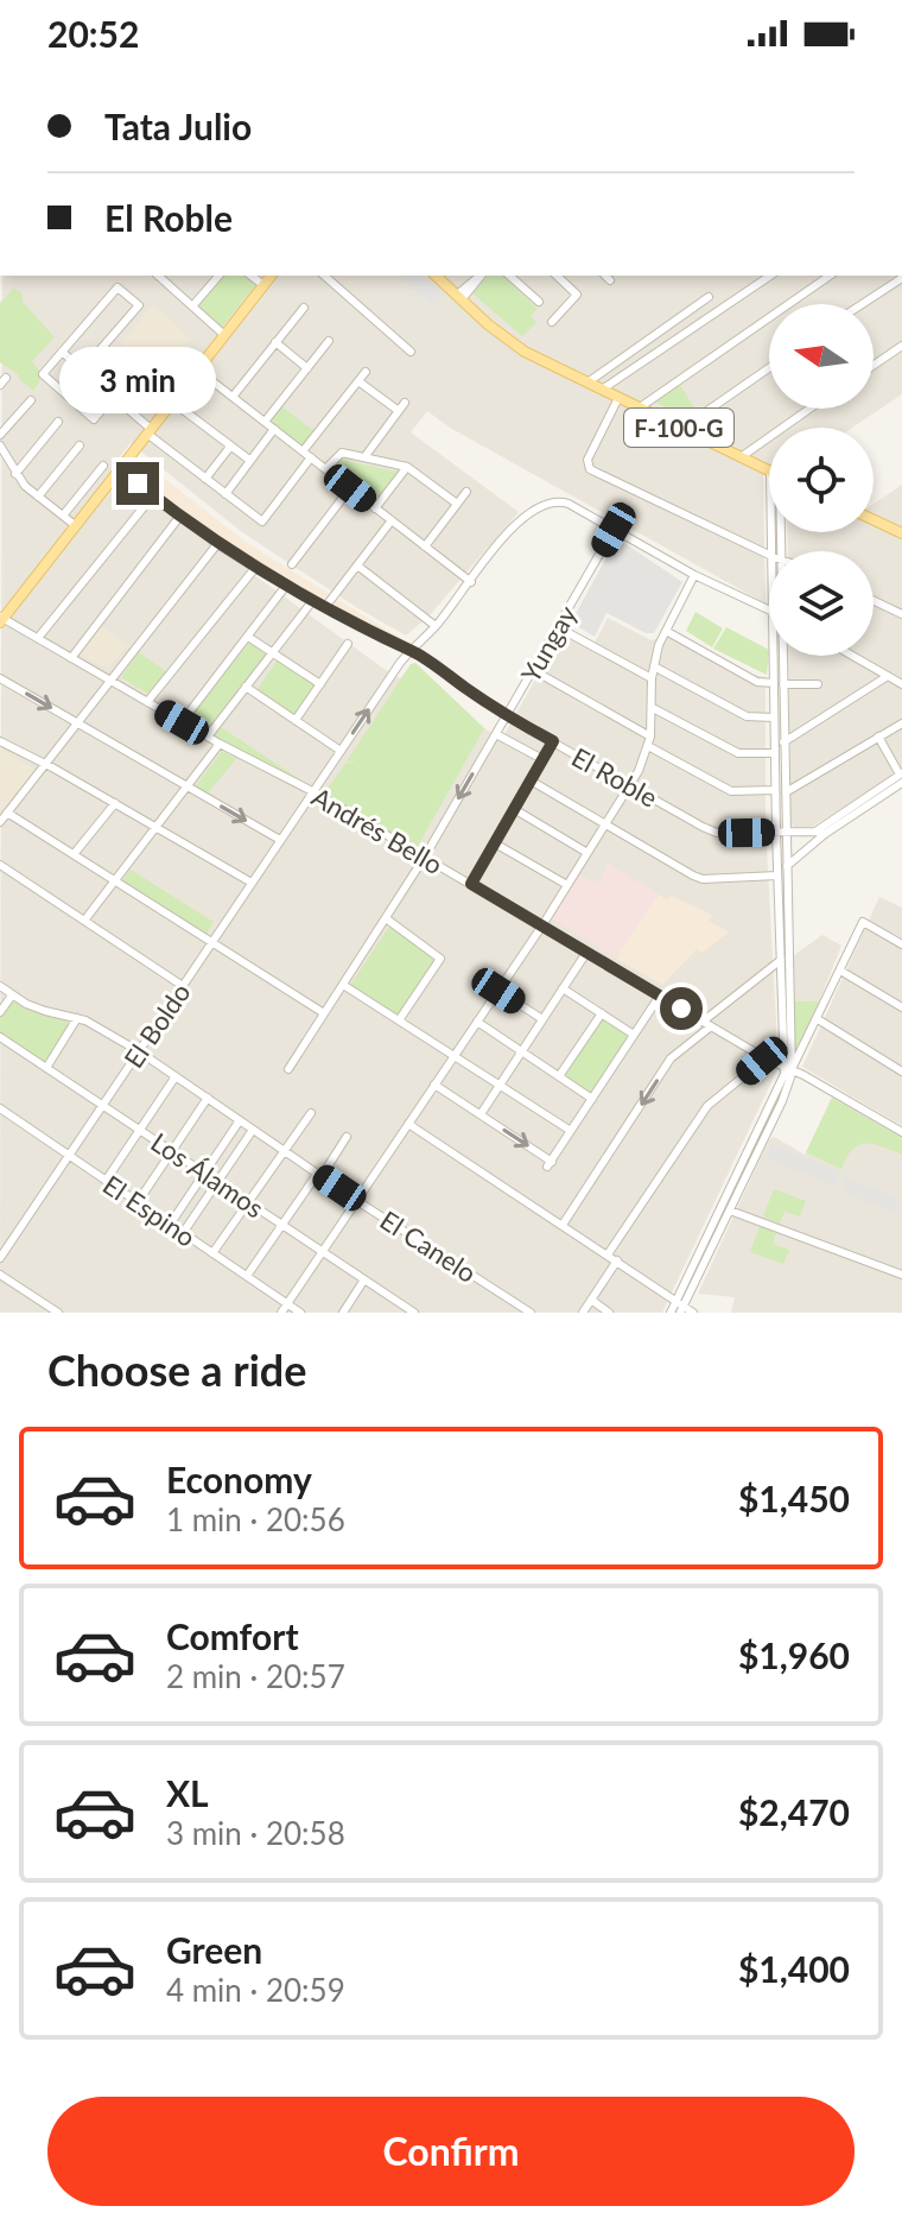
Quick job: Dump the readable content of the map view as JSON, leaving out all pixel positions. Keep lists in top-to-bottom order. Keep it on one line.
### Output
{"streets":{"main road":["F-100-G"],"street":["Yungay","El Roble","Andrés Bello","El Boldo","Los Álamos","El Espino","El Canelo"]},"crossings":[["Yungay","El Roble"],["Yungay","Andrés Bello"],["Yungay","El Boldo"],["El Roble","El Boldo"],["Andrés Bello","El Boldo"],["El Boldo","Los Álamos"],["El Boldo","El Espino"],["El Boldo","El Canelo"]],"north":"left","page":{"status":"20:52","banner":["Tata Julio","El Roble"],"bubble":"3 min","heading":"Choose a ride","list":[{"name":"Economy","note":"1 min · 20:56","value":"$1,450"},{"name":"Comfort","note":"2 min · 20:57","value":"$1,960"},{"name":"XL","note":"3 min · 20:58","value":"$2,470"},{"name":"Green","note":"4 min · 20:59","value":"$1,400"}],"buttons":"Confirm"}}
